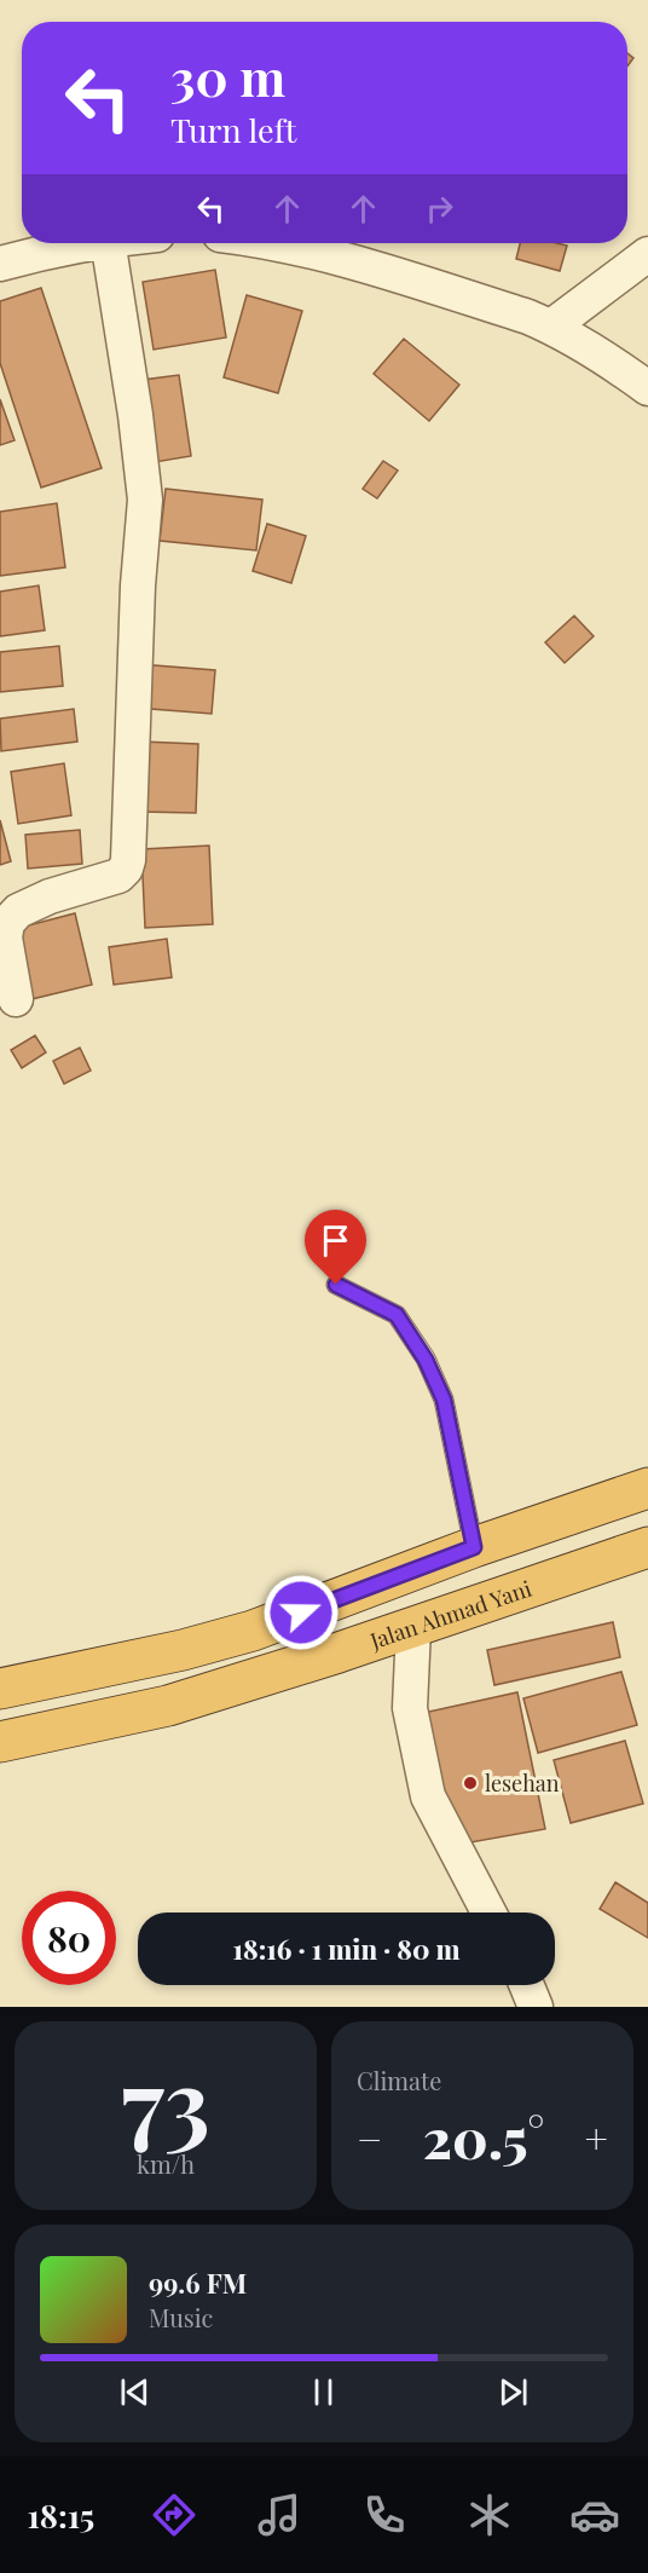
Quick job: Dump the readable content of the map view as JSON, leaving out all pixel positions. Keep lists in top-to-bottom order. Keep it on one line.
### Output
{"streets":{"highway":["Jalan Ahmad Yani"]},"places":["lesehan"],"page":{"turn":["30 m","Turn left"],"limit":"80","trip":"18:16 · 1 min · 80 m","tile":[["73","km/h"],"Climate"],"heat":["−","20.5°","+"],"song":["99.6 FM","Music"],"tabs":"18:15"}}
